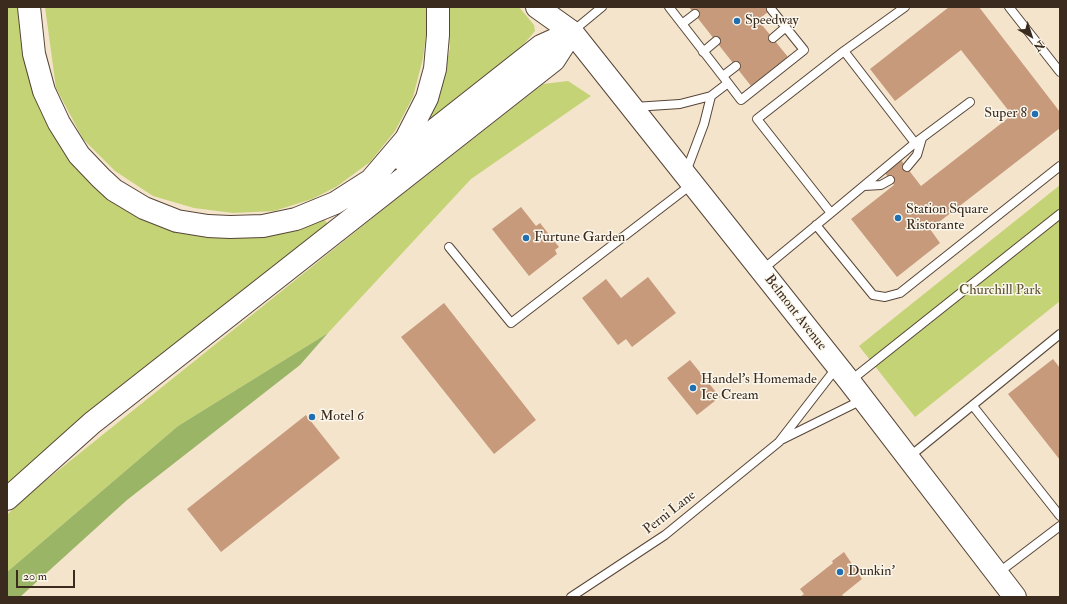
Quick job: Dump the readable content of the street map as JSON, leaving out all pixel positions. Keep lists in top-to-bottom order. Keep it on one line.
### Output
{"streets":{"main road":["Belmont Avenue"],"lane":["Perni Lane"]},"parks":["Churchill Park"],"places":["Speedway","Super 8","Station Square Ristorante","Furtune Garden","Handel's Homemade Ice Cream","Motel 6","Dunkin'"],"scale_bar":"20 m","north":"bottom right"}
